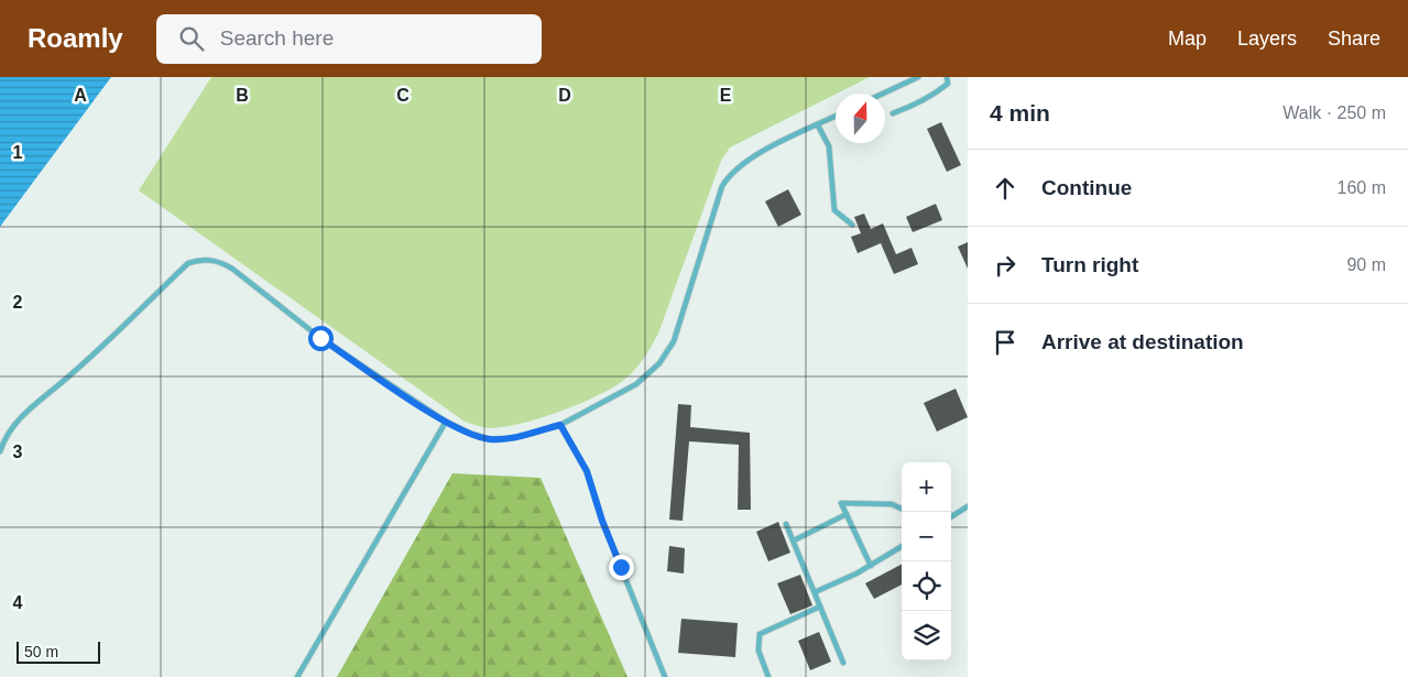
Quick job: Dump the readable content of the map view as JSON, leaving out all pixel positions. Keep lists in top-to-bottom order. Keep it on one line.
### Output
{"scale_bar":"50 m","north":"top","page":{"header":"Roamly","search":"Search here","nav":["Map","Layers","Share"],"heading":["4 min","Walk · 250 m"],"list":[["Continue","160 m"],["Turn right","90 m"],"Arrive at destination"],"map_buttons":["+","−"],"scale":"50 m"},"grid":{"columns":["A","B","C","D","E"],"rows":["1","2","3","4"]}}
